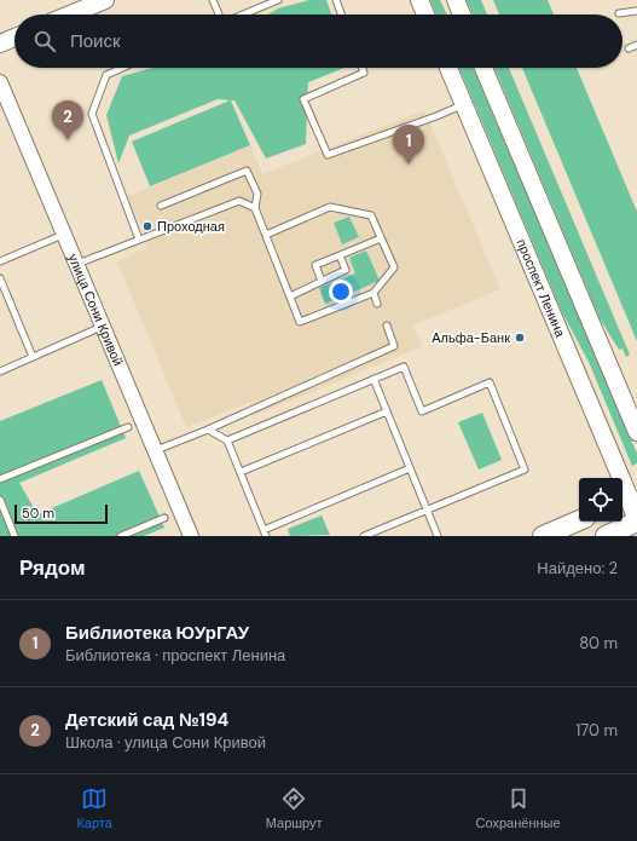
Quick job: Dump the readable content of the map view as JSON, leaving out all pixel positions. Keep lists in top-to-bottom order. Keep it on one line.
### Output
{"streets":{"main road":["проспект Ленина"],"street":["улица Сони Кривой"]},"places":["Проходная","Альфа-Банк"],"scale_bar":"50 m","page":{"search":"Поиск","pins":["2","1"],"scale":"50 m","heading":["Рядом","Найдено: 2"],"list":[{"mark":"1","name":"Библиотека ЮУрГАУ","note":"Библиотека · проспект Ленина","value":"80 m"},{"mark":"2","name":"Детский сад №194","note":"Школа · улица Сони Кривой","value":"170 m"}],"nav":["Карта","Маршрут","Сохранённые"]}}
